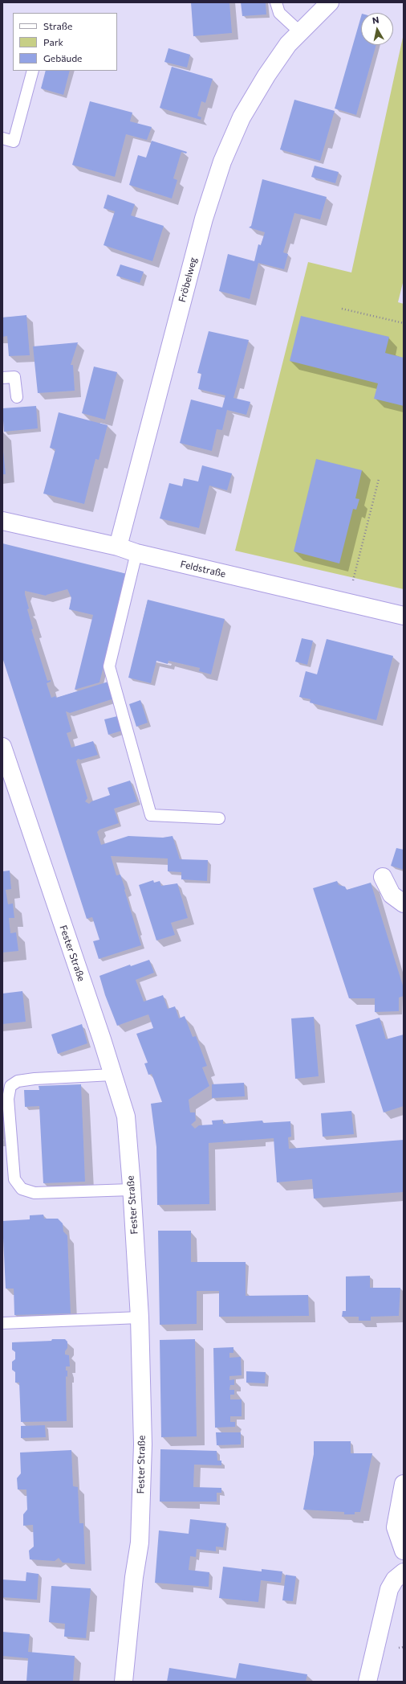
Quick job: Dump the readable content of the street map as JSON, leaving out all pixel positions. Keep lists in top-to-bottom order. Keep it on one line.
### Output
{"streets":{"street":["Fröbelweg","Feldstraße","Fester Straße"]},"crossings":[["Fröbelweg","Feldstraße"]],"legend":["Straße","Park","Gebäude"],"north":"top"}
